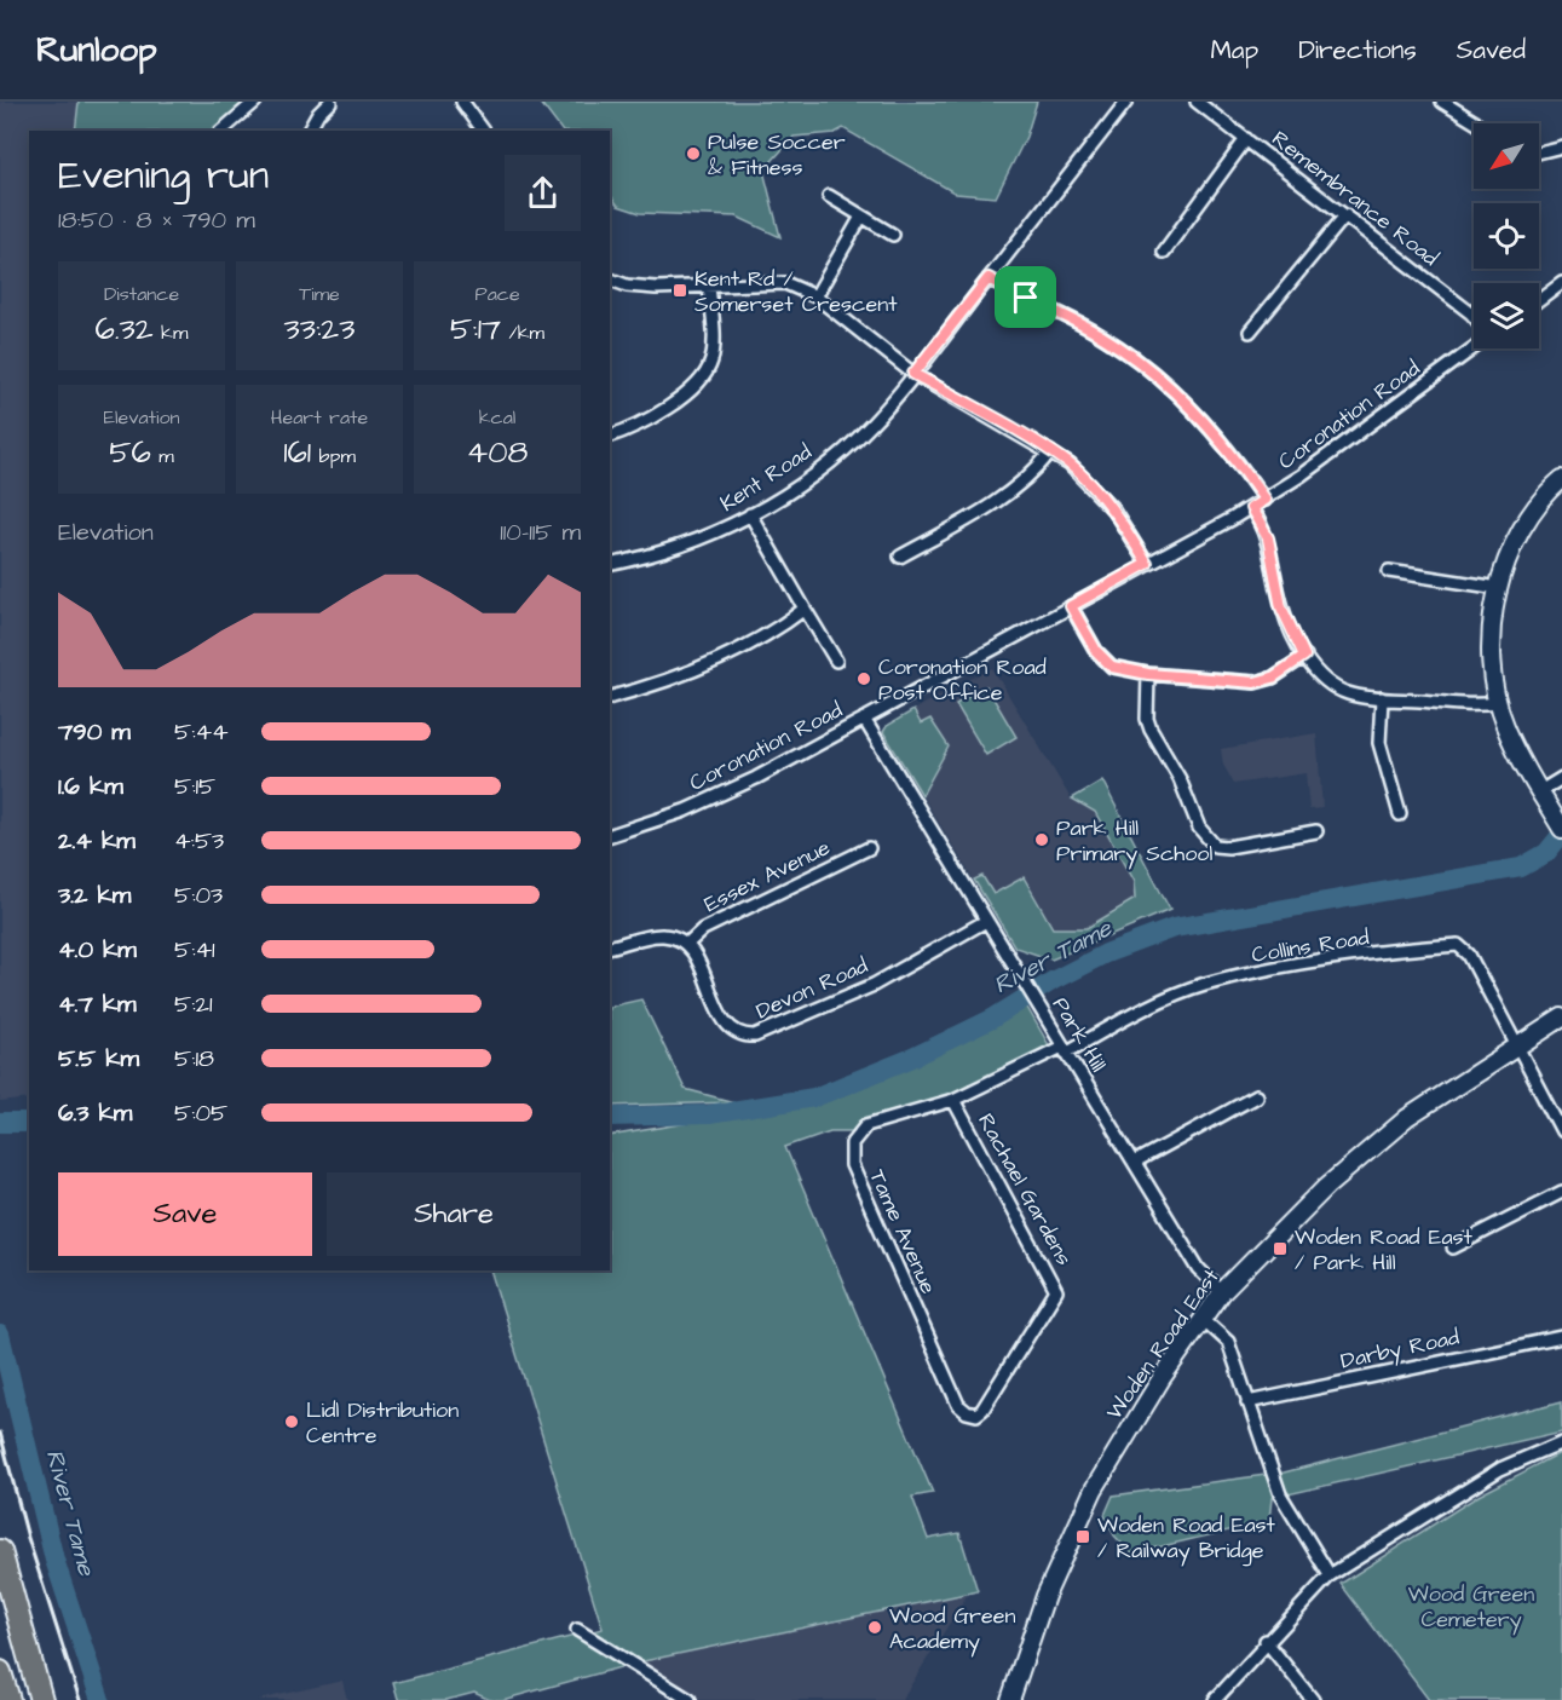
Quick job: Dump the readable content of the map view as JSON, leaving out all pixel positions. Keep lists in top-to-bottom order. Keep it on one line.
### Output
{"streets":{"street":["Remembrance Road","Coronation Road","Kent Road","Essex Avenue","Collins Road","Devon Road","Park Hill","Rachael Gardens","Tame Avenue","Woden Road East","Darby Road"]},"crossings":[["Coronation Road","Park Hill"],["Essex Avenue","Devon Road"],["Collins Road","Park Hill"],["Collins Road","Tame Avenue"],["Collins Road","Woden Road East"],["Devon Road","Park Hill"],["Park Hill","Tame Avenue"],["Park Hill","Woden Road East"],["Rachael Gardens","Tame Avenue"]],"water":["River Tame"],"parks":["Wood Green Cemetery"],"places":{"other":["Pulse Soccer & Fitness","Coronation Road Post Office","Park Hill Primary School","Lidl Distribution Centre","Wood Green Academy"],"transit":["Kent Rd / Somerset Crescent","Woden Road East / Park Hill","Woden Road East / Railway Bridge"]},"north":"bottom left","page":{"header":"Runloop","nav":["Map","Directions","Saved"],"heading":["Evening run","18:50 · 8 × 790 m"],"stats":[["Distance","6.32 km"],["Time","33:23"],["Pace","5:17 /km"],["Elevation","56 m"],["Heart rate","161 bpm"],["kcal","408"]],"chart":["Elevation","110–115 m"],"list":[{"name":"790 m","note":"5:44"},{"name":"1.6 km","note":"5:15"},{"name":"2.4 km","note":"4:53"},{"name":"3.2 km","note":"5:03"},{"name":"4.0 km","note":"5:41"},{"name":"4.7 km","note":"5:21"},{"name":"5.5 km","note":"5:18"},{"name":"6.3 km","note":"5:05"}],"buttons":["Save","Share"]}}
